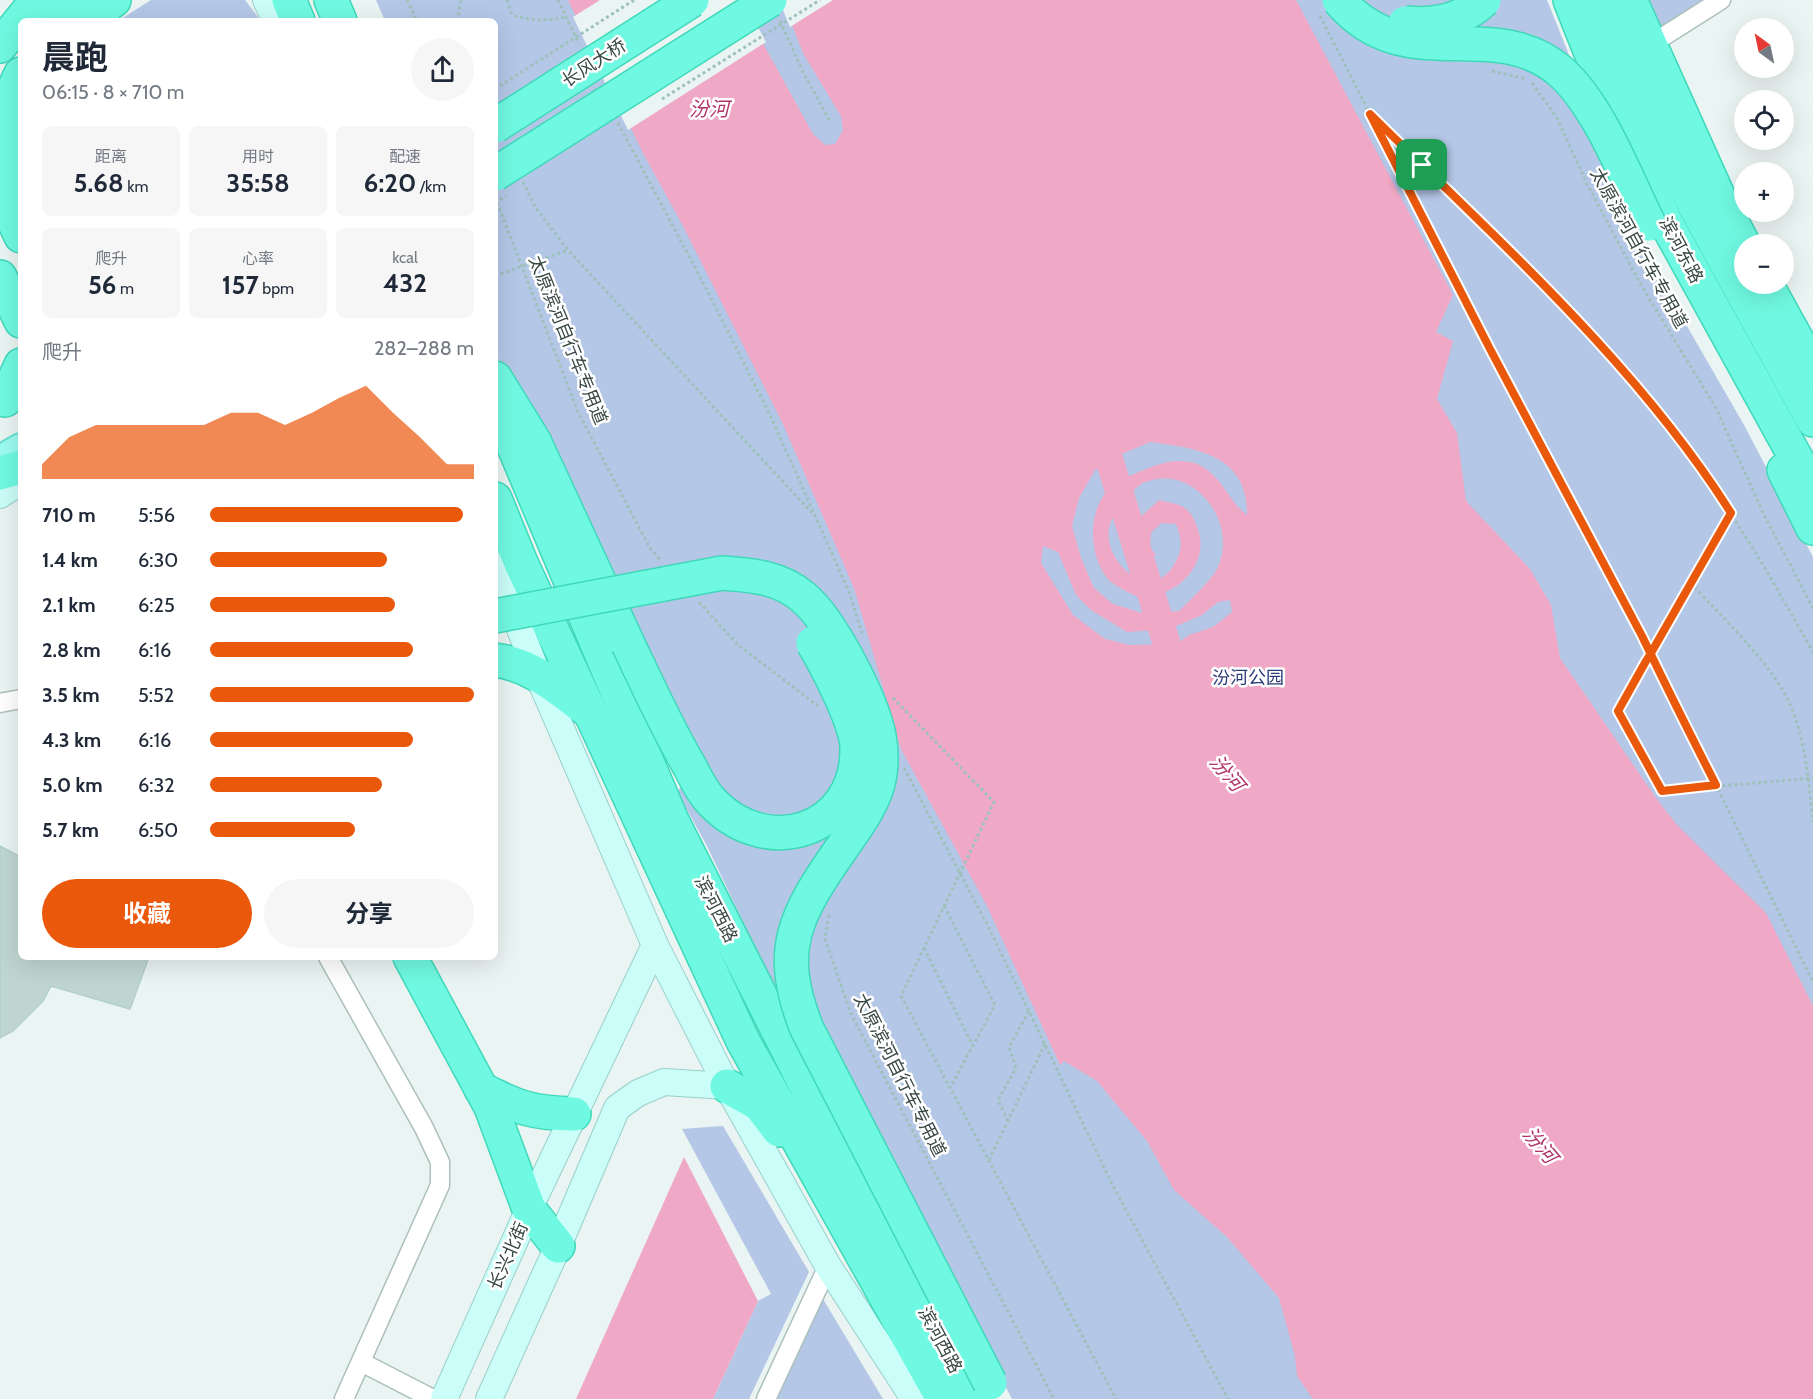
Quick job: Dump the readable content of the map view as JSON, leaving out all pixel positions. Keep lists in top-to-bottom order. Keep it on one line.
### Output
{"streets":{"highway":["长风大桥","滨河东路","滨河西路"],"street":["长兴北街"],"path":["太原滨河自行车专用道"]},"water":["汾河"],"parks":["汾河公园"],"north":"top left","page":{"map_buttons":["+","−"],"heading":["晨跑","06:15 · 8 × 710 m"],"stats":[["距离","5.68 km"],["用时","35:58"],["配速","6:20 /km"],["爬升","56 m"],["心率","157 bpm"],["kcal","432"]],"chart":["爬升","282–288 m"],"list":[{"name":"710 m","note":"5:56"},{"name":"1.4 km","note":"6:30"},{"name":"2.1 km","note":"6:25"},{"name":"2.8 km","note":"6:16"},{"name":"3.5 km","note":"5:52"},{"name":"4.3 km","note":"6:16"},{"name":"5.0 km","note":"6:32"},{"name":"5.7 km","note":"6:50"}],"buttons":["收藏","分享"]}}
